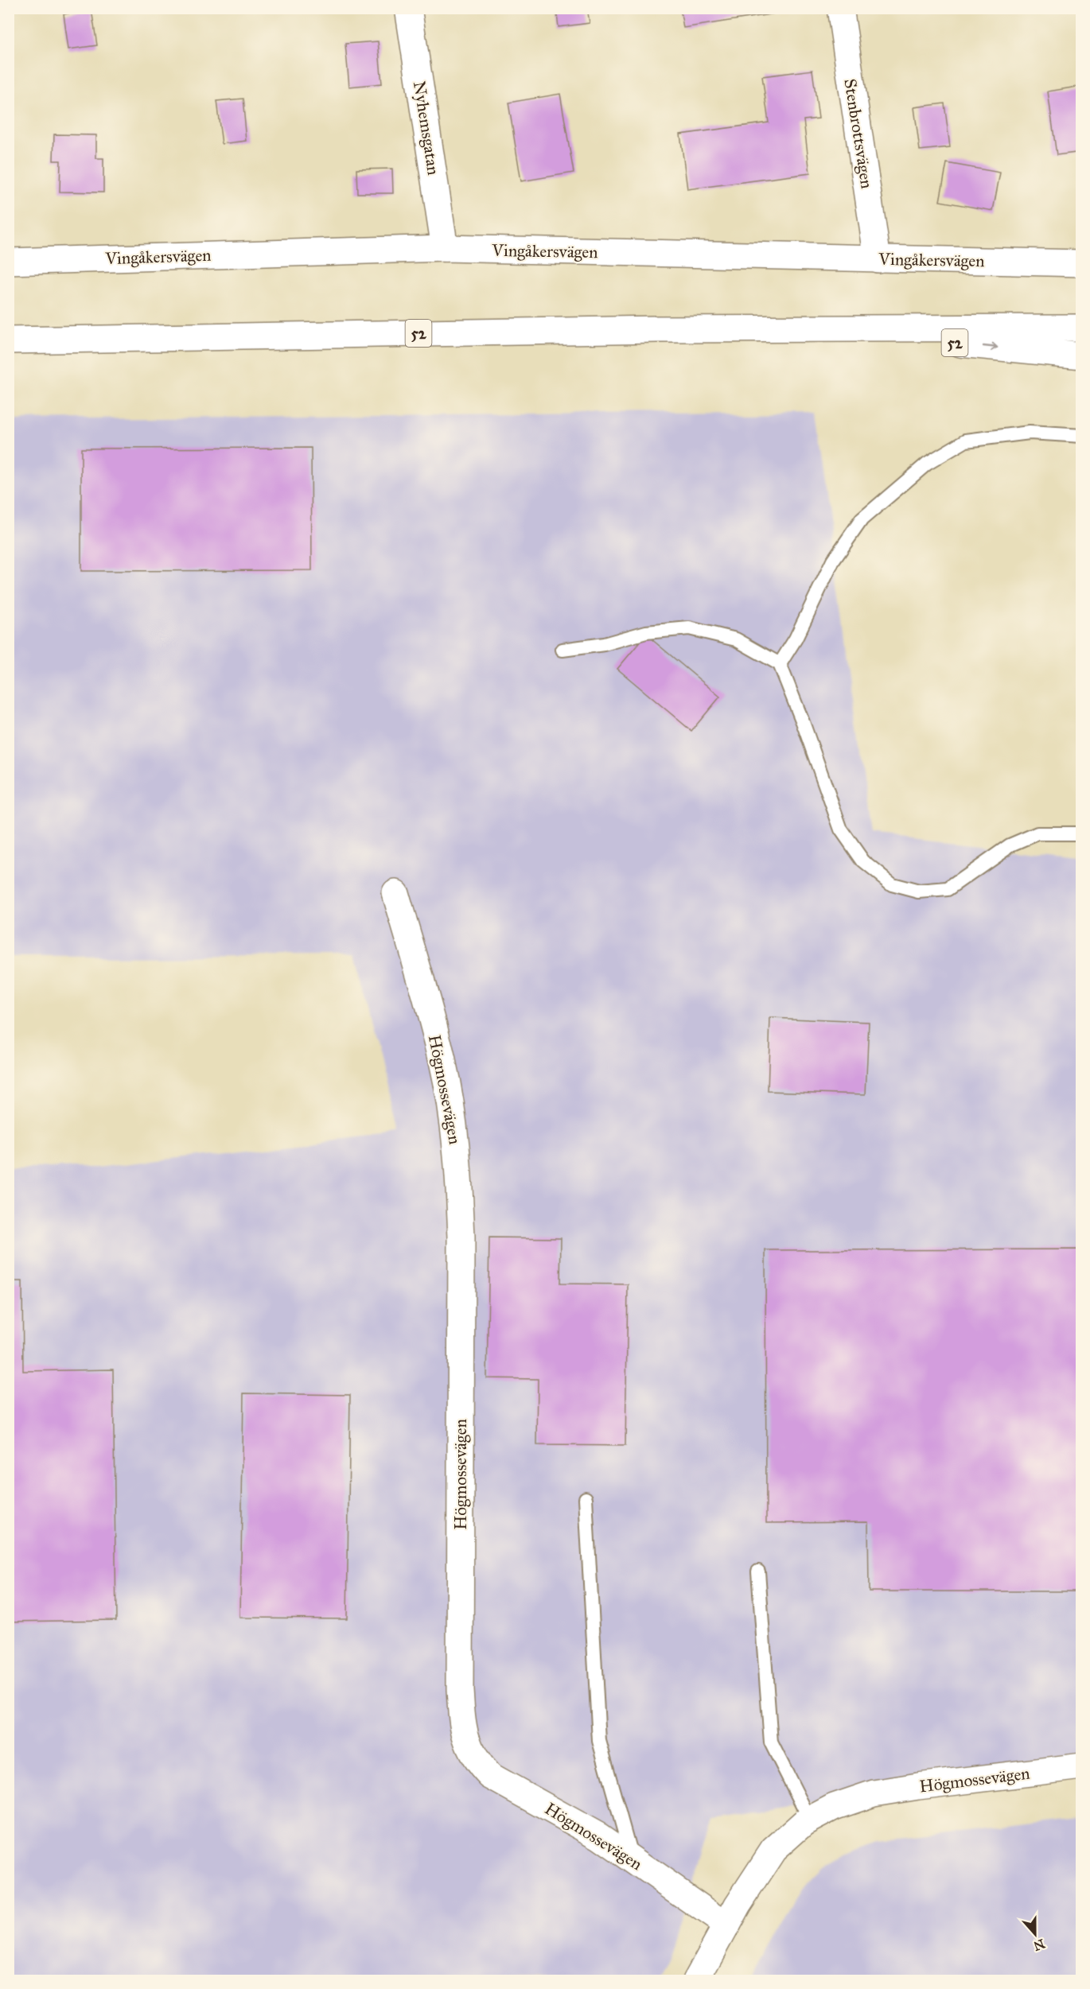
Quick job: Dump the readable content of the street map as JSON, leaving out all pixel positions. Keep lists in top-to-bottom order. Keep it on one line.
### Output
{"streets":{"street":["Nyhemsgatan","Stenbrottsvägen","Vingåkersvägen","52","Högmossevägen"]},"crossings":[["Nyhemsgatan","Vingåkersvägen"],["Stenbrottsvägen","Vingåkersvägen"]],"north":"bottom"}
